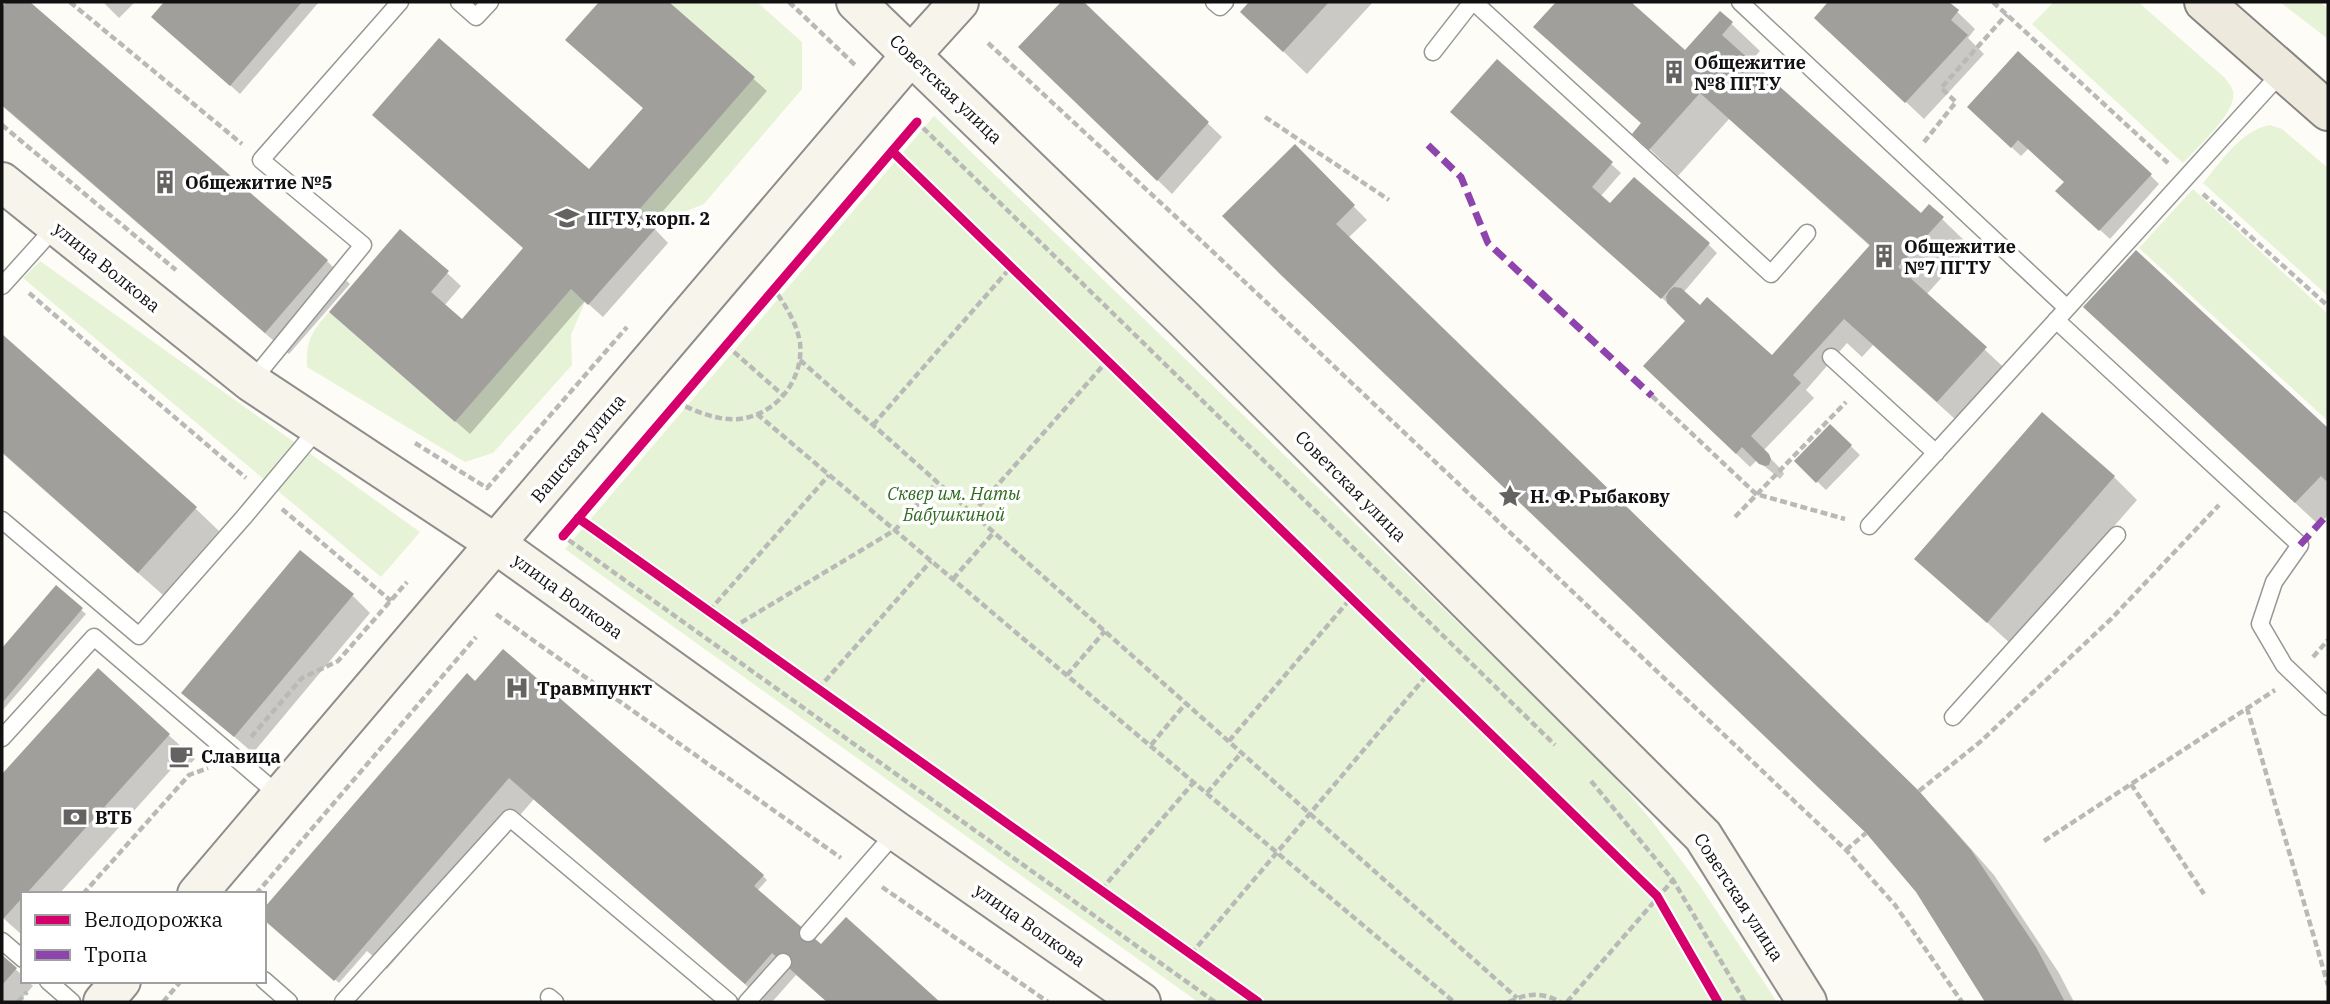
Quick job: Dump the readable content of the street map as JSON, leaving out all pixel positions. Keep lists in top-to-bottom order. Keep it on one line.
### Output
{"streets":{"street":["Советская улица","улица Волкова","Вашская улица"]},"crossings":[["Советская улица","Вашская улица"],["улица Волкова","Вашская улица"]],"parks":["Сквер им. Наты Бабушкиной"],"places":{"building":["Общежитие №8 ПГТУ","Общежитие №5","Общежитие №7 ПГТУ"],"school or university":["ПГТУ, корп. 2"],"place":["Н. Ф. Рыбакову"],"hospital":["Травмпункт"],"cafe":["Славица"],"bank":["ВТБ"]},"legend":["Велодорожка","Тропа"]}
